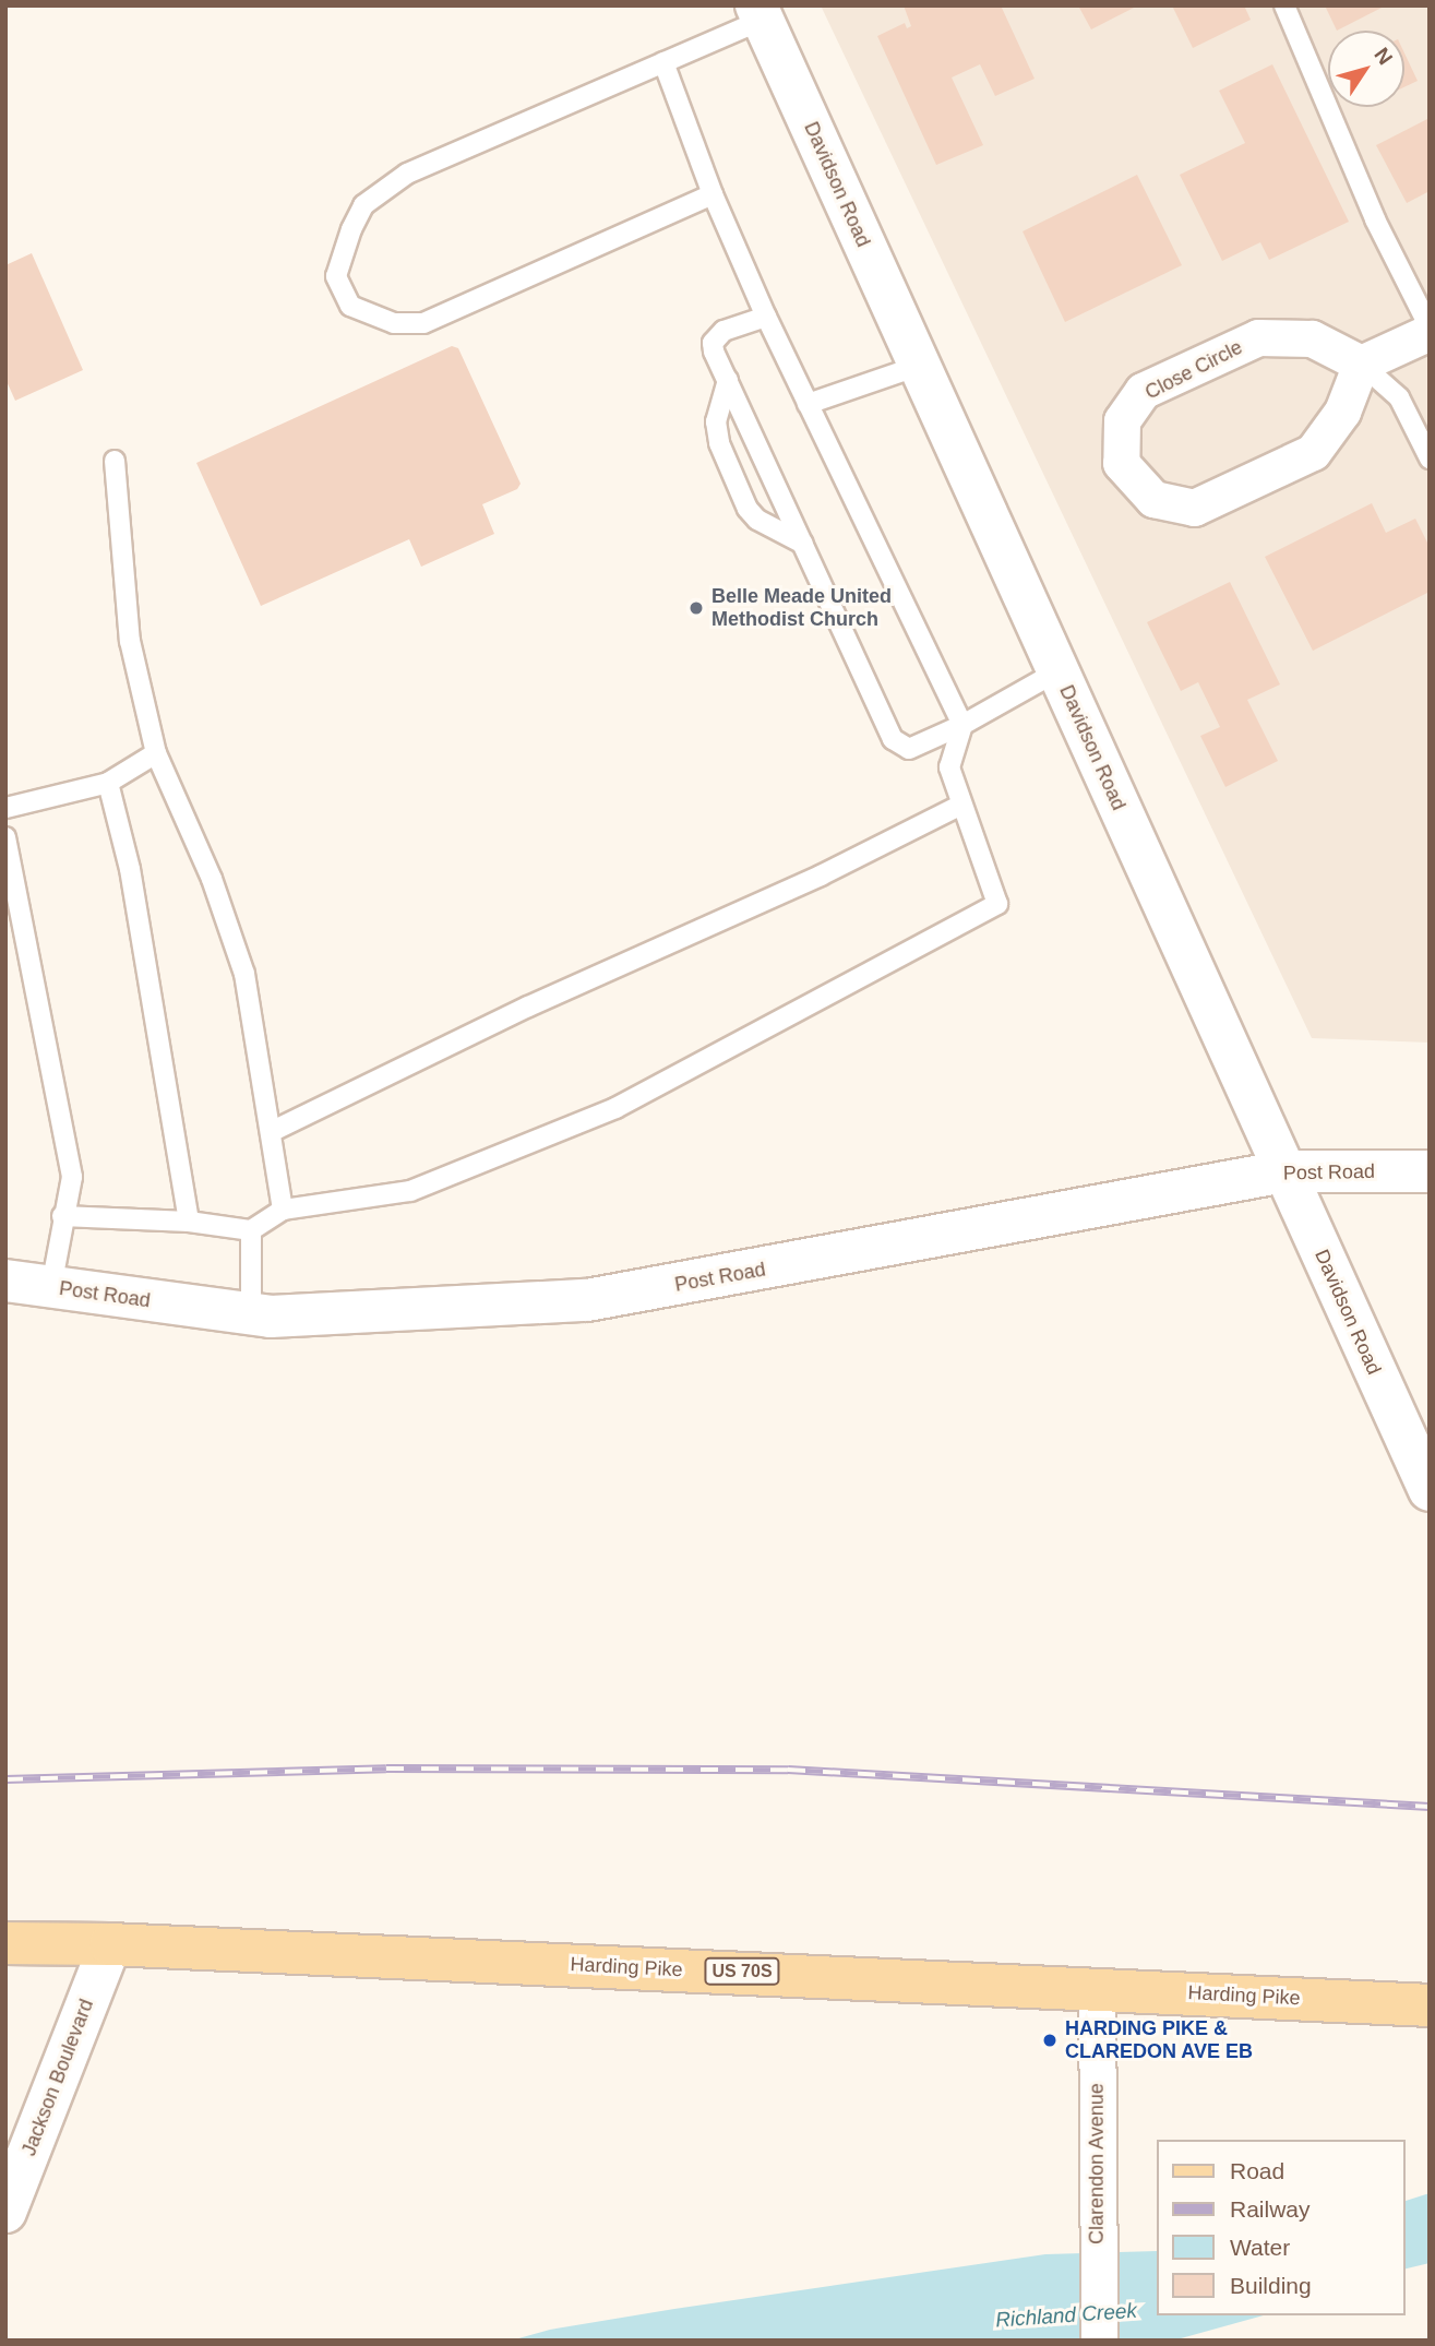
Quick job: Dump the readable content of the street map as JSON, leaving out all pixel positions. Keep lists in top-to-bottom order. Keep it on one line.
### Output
{"streets":{"main road":["Harding Pike","US 70S"],"street":["Davidson Road","Close Circle","Post Road","Jackson Boulevard","Clarendon Avenue"]},"crossings":[["Davidson Road","Post Road"],["Harding Pike","Jackson Boulevard"],["Harding Pike","Clarendon Avenue"]],"water":["Richland Creek"],"places":["Belle Meade United Methodist Church","HARDING PIKE & CLAREDON AVE EB"],"legend":["Road","Railway","Water","Building"],"north":"top right"}
